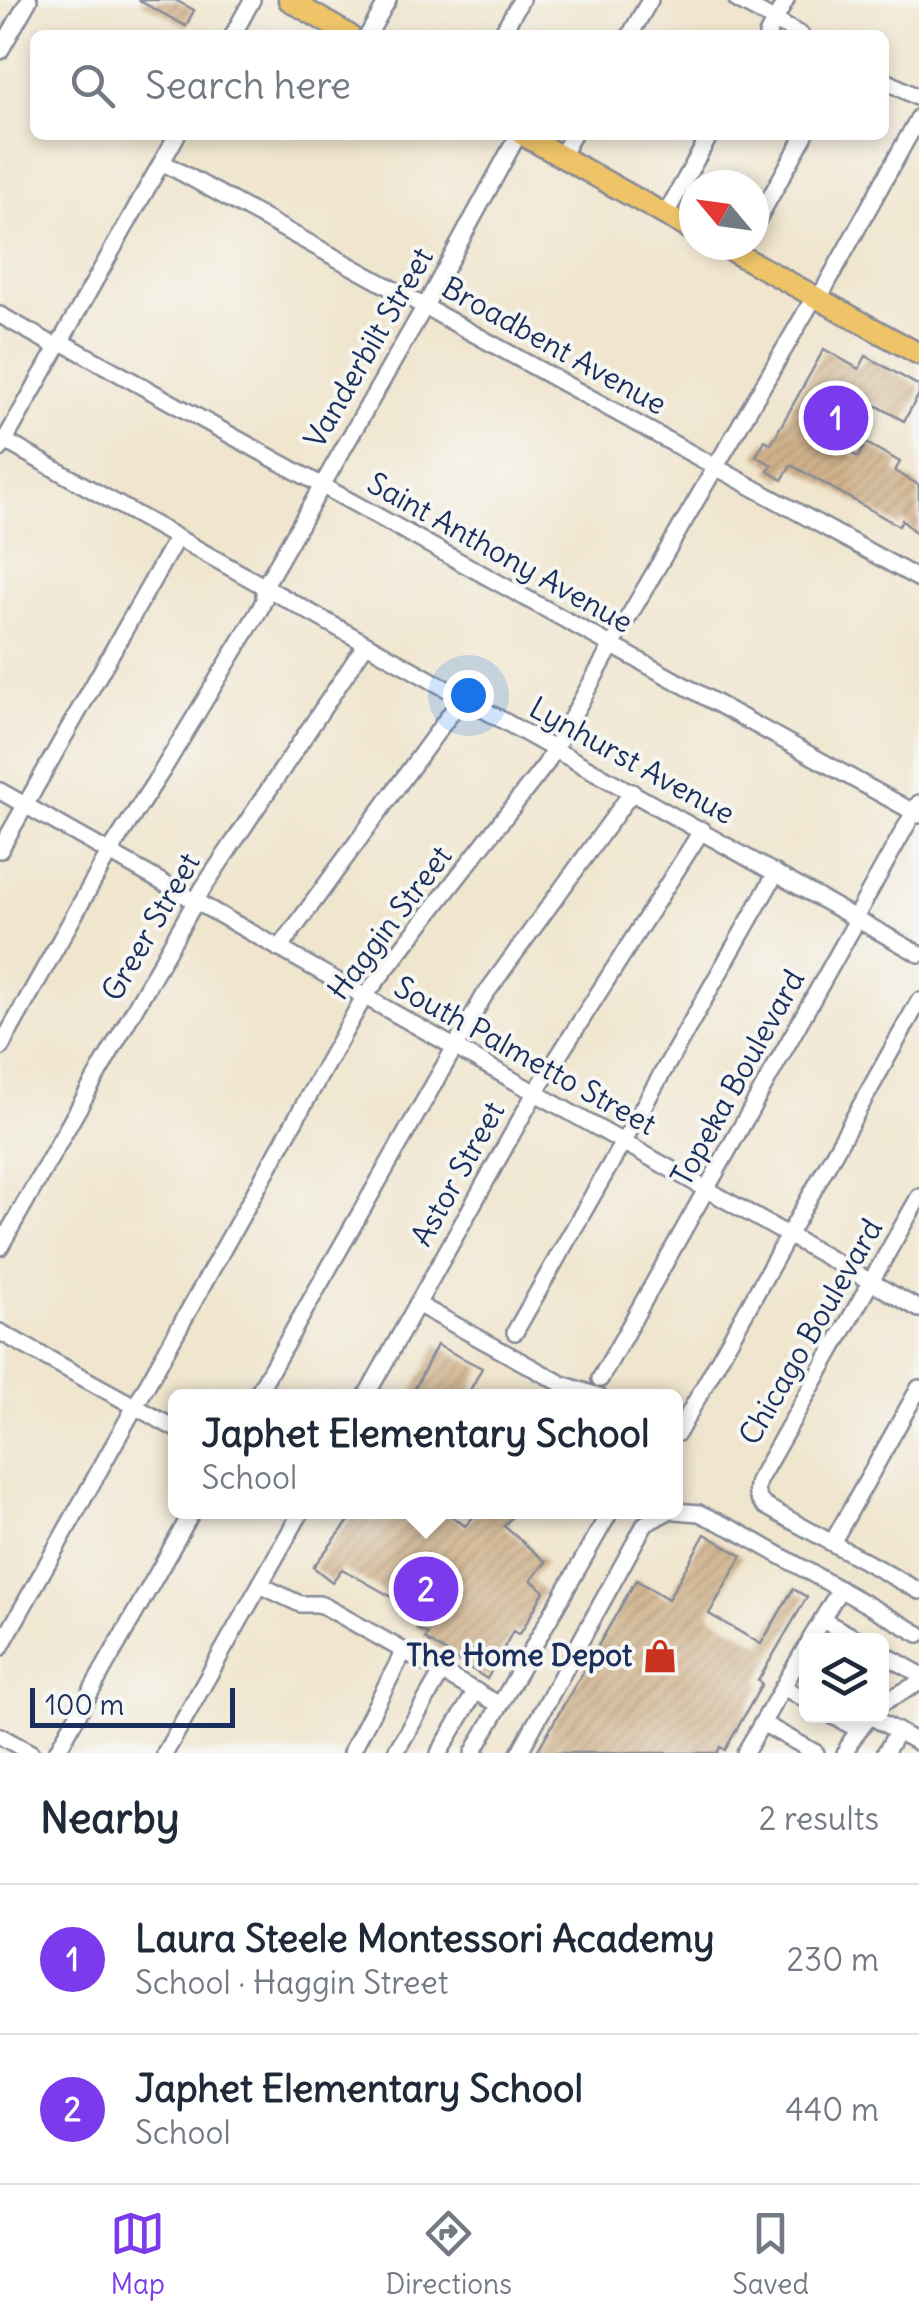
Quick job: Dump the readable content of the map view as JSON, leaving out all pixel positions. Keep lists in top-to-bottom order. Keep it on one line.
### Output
{"streets":{"street":["Broadbent Avenue","Vanderbilt Street","Saint Anthony Avenue","Lynhurst Avenue","Haggin Street","Greer Street","South Palmetto Street","Topeka Boulevard","Astor Street","Chicago Boulevard"]},"crossings":[["Broadbent Avenue","Vanderbilt Street"],["Broadbent Avenue","Haggin Street"],["Vanderbilt Street","Saint Anthony Avenue"],["Vanderbilt Street","Lynhurst Avenue"],["Vanderbilt Street","South Palmetto Street"],["Saint Anthony Avenue","Haggin Street"],["Saint Anthony Avenue","Topeka Boulevard"],["Lynhurst Avenue","Haggin Street"],["Lynhurst Avenue","Greer Street"],["Lynhurst Avenue","Topeka Boulevard"],["Lynhurst Avenue","Astor Street"],["Haggin Street","South Palmetto Street"],["Greer Street","South Palmetto Street"],["South Palmetto Street","Topeka Boulevard"],["South Palmetto Street","Astor Street"],["South Palmetto Street","Chicago Boulevard"]],"places":{"shop":["The Home Depot"]},"scale_bar":"100 m","north":"top left","page":{"search":"Search here","pins":["1","2"],"popup":["Japhet Elementary School","School"],"scale":"100 m","heading":["Nearby","2 results"],"list":[{"mark":"1","name":"Laura Steele Montessori Academy","note":"School · Haggin Street","value":"230 m"},{"mark":"2","name":"Japhet Elementary School","note":"School","value":"440 m"}],"nav":["Map","Directions","Saved"]}}
